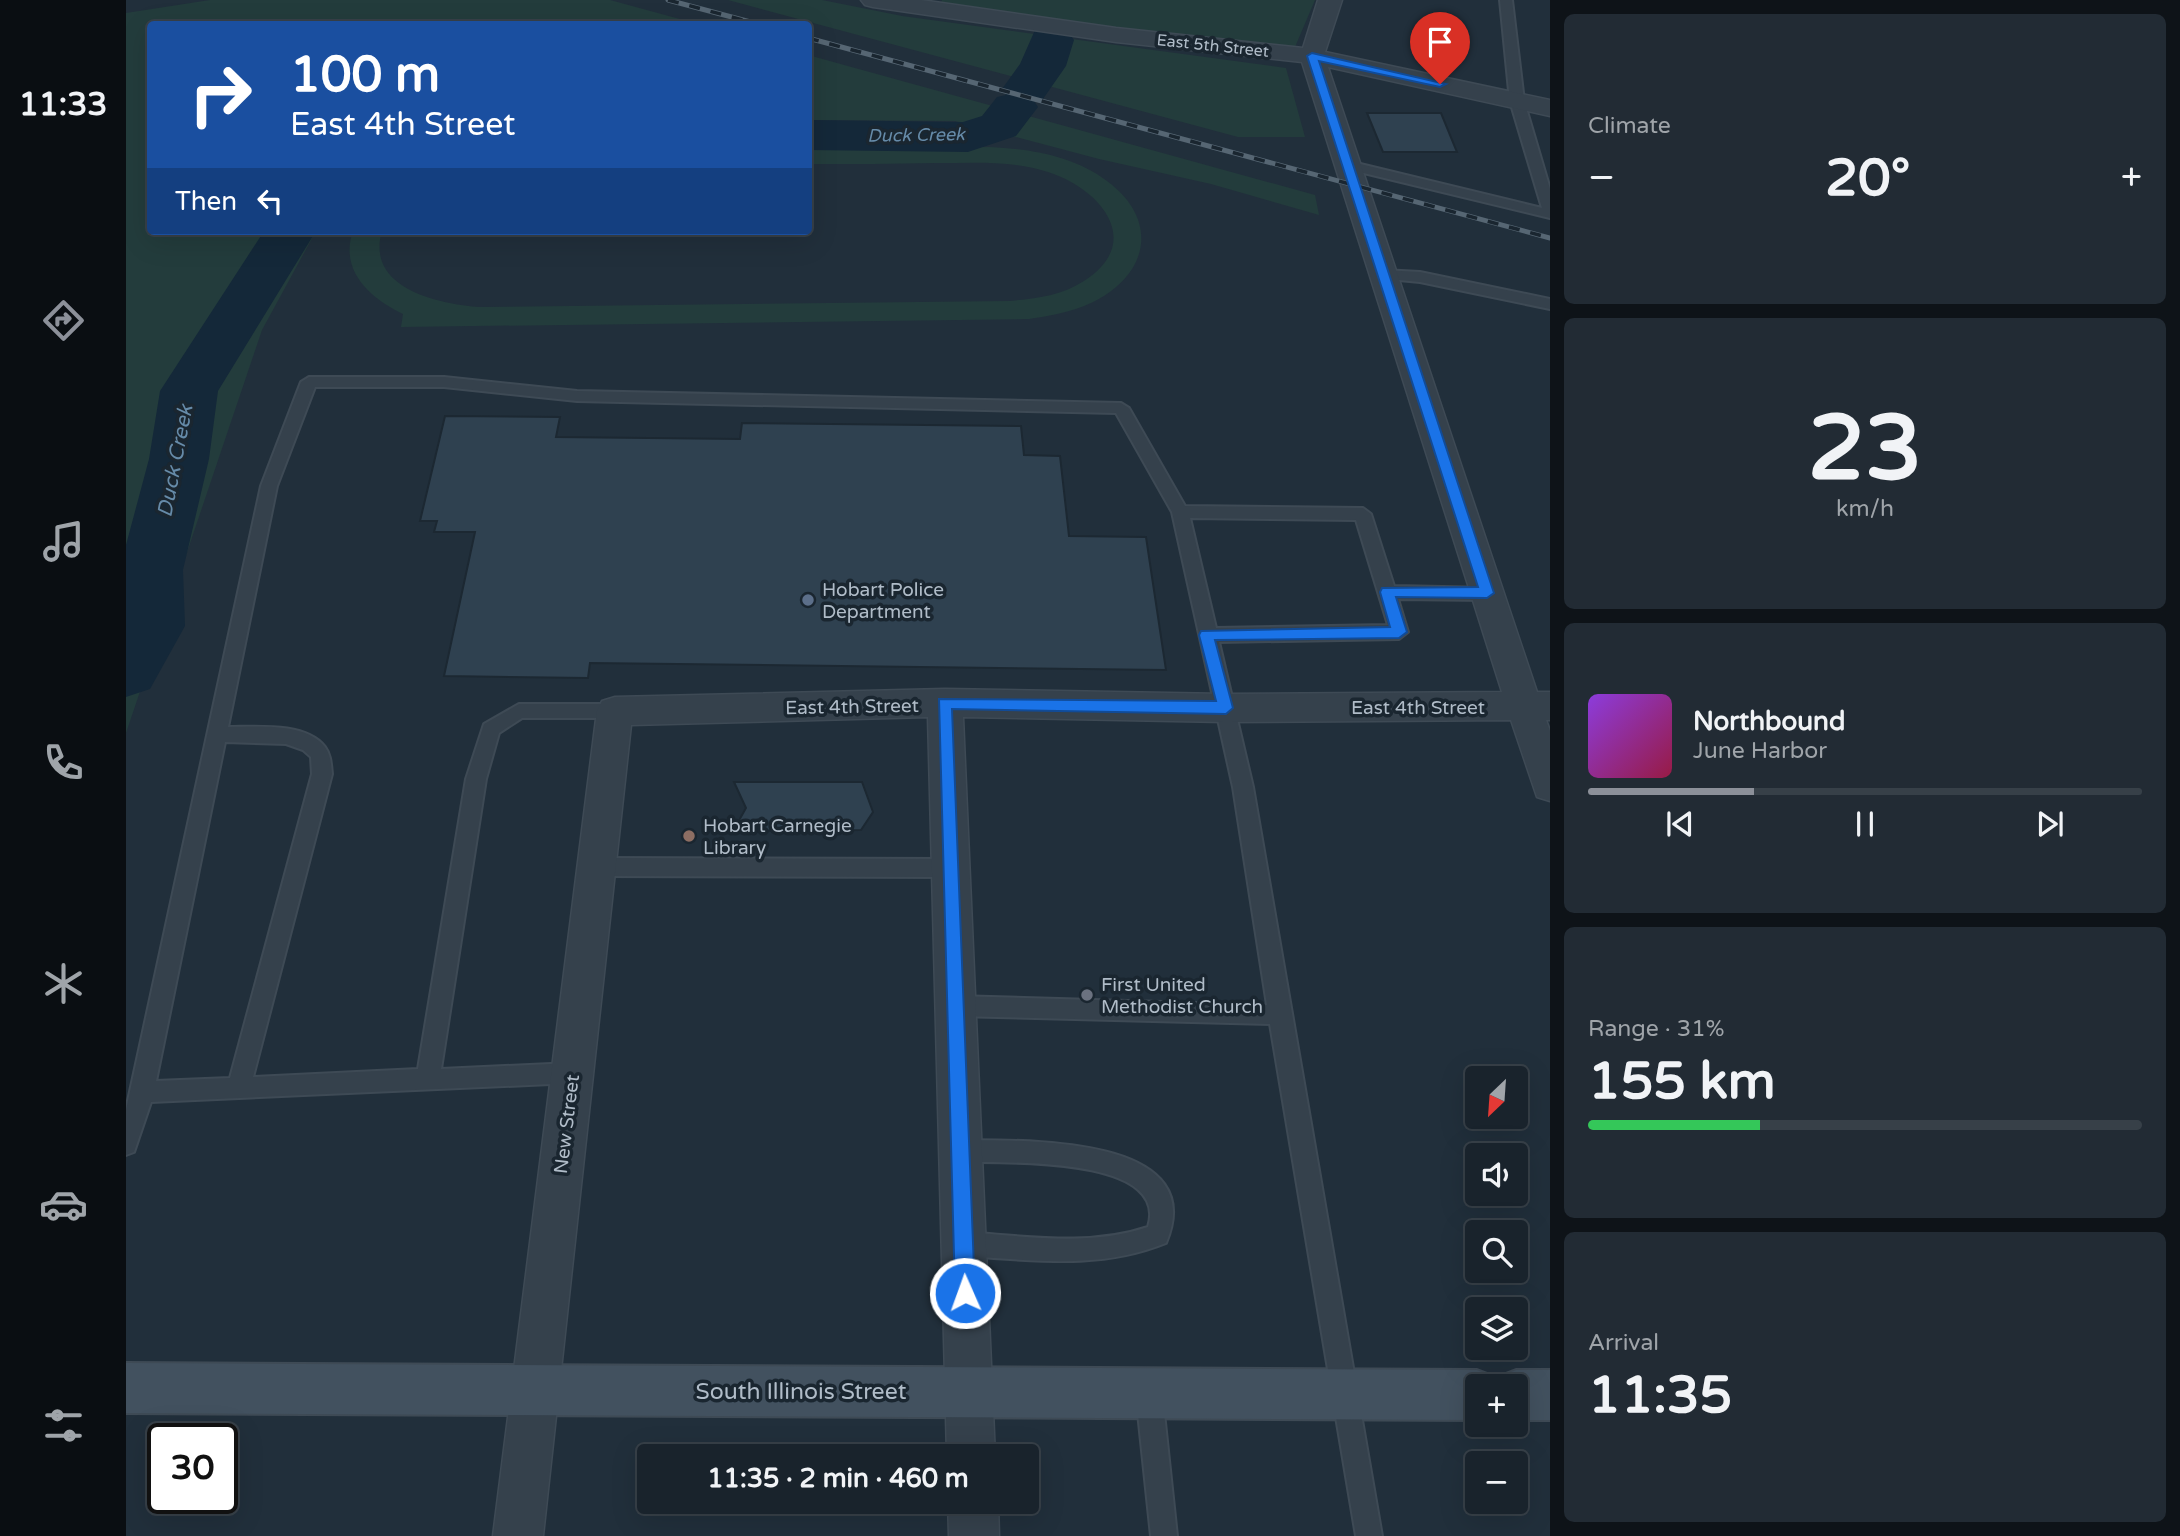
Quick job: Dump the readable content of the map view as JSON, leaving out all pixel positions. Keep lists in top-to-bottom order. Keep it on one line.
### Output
{"streets":{"main road":["South Illinois Street"],"street":["East 5th Street","East 4th Street","New Street"]},"crossings":[["East 4th Street","New Street"],["New Street","South Illinois Street"]],"water":["Duck Creek"],"places":["Hobart Police Department","Hobart Carnegie Library","First United Methodist Church"],"north":"bottom left","page":{"tabs":"11:33","tile":["Climate",["23","km/h"],["Range · 31%","155 km"],["Arrival","11:35"]],"turn":["100 m","East 4th Street"],"heat":["−","20°","+"],"then":"Then","song":["Northbound","June Harbor"],"map_buttons":["+","−"],"limit":"30","trip":"11:35 · 2 min · 460 m"}}
